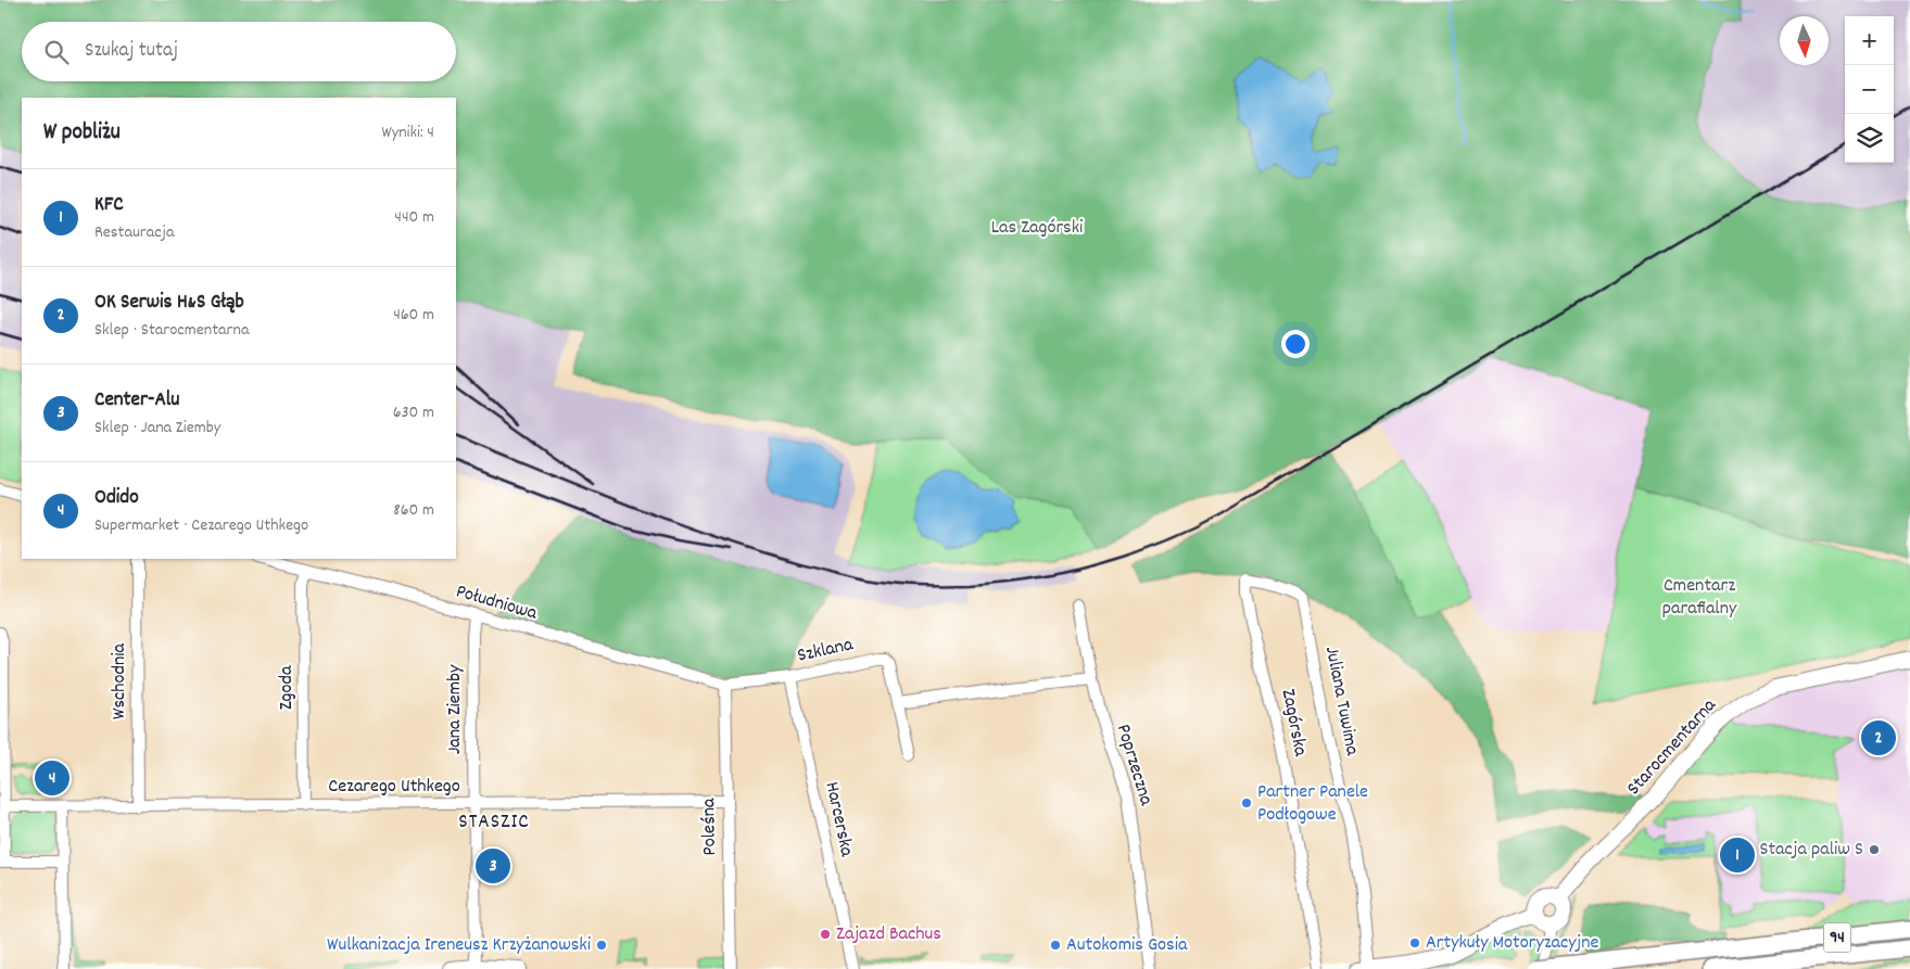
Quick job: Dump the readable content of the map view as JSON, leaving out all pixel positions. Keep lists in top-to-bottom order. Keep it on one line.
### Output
{"streets":{"main road":["94"],"street":["Południowa","Szklana","Wschodnia","Zgoda","Juliana Tuwima","Jana Ziemby","Zagórska","Starocmentarna","Poprzeczna","Cezarego Uthkego","Harcerska","Poleśna"]},"crossings":[["Południowa","Szklana"],["Południowa","Zgoda"],["Południowa","Jana Ziemby"],["Południowa","Poleśna"],["Szklana","Harcerska"],["Szklana","Poleśna"],["Wschodnia","Cezarego Uthkego"],["Zgoda","Cezarego Uthkego"],["Juliana Tuwima","Zagórska"],["Jana Ziemby","Cezarego Uthkego"],["Cezarego Uthkego","Poleśna"]],"districts":["STASZIC"],"parks":["Las Zagórski","Cmentarz parafialny"],"places":["Partner Panele Podłogowe","Stacja paliw S","Zajazd Bachus","Artykuły Motoryzacyjne","Wulkanizacja Ireneusz Krzyżanowski","Autokomis Gosia"],"north":"bottom","page":{"map_buttons":["+","−"],"search":"Szukaj tutaj","heading":["W pobliżu","Wyniki: 4"],"list":[{"mark":"1","name":"KFC","note":"Restauracja","value":"440 m"},{"mark":"2","name":"OK Serwis H&S Głąb","note":"Sklep · Starocmentarna","value":"460 m"},{"mark":"3","name":"Center-Alu","note":"Sklep · Jana Ziemby","value":"630 m"},{"mark":"4","name":"Odido","note":"Supermarket · Cezarego Uthkego","value":"860 m"}],"pins":["2","4","1","3"]}}
